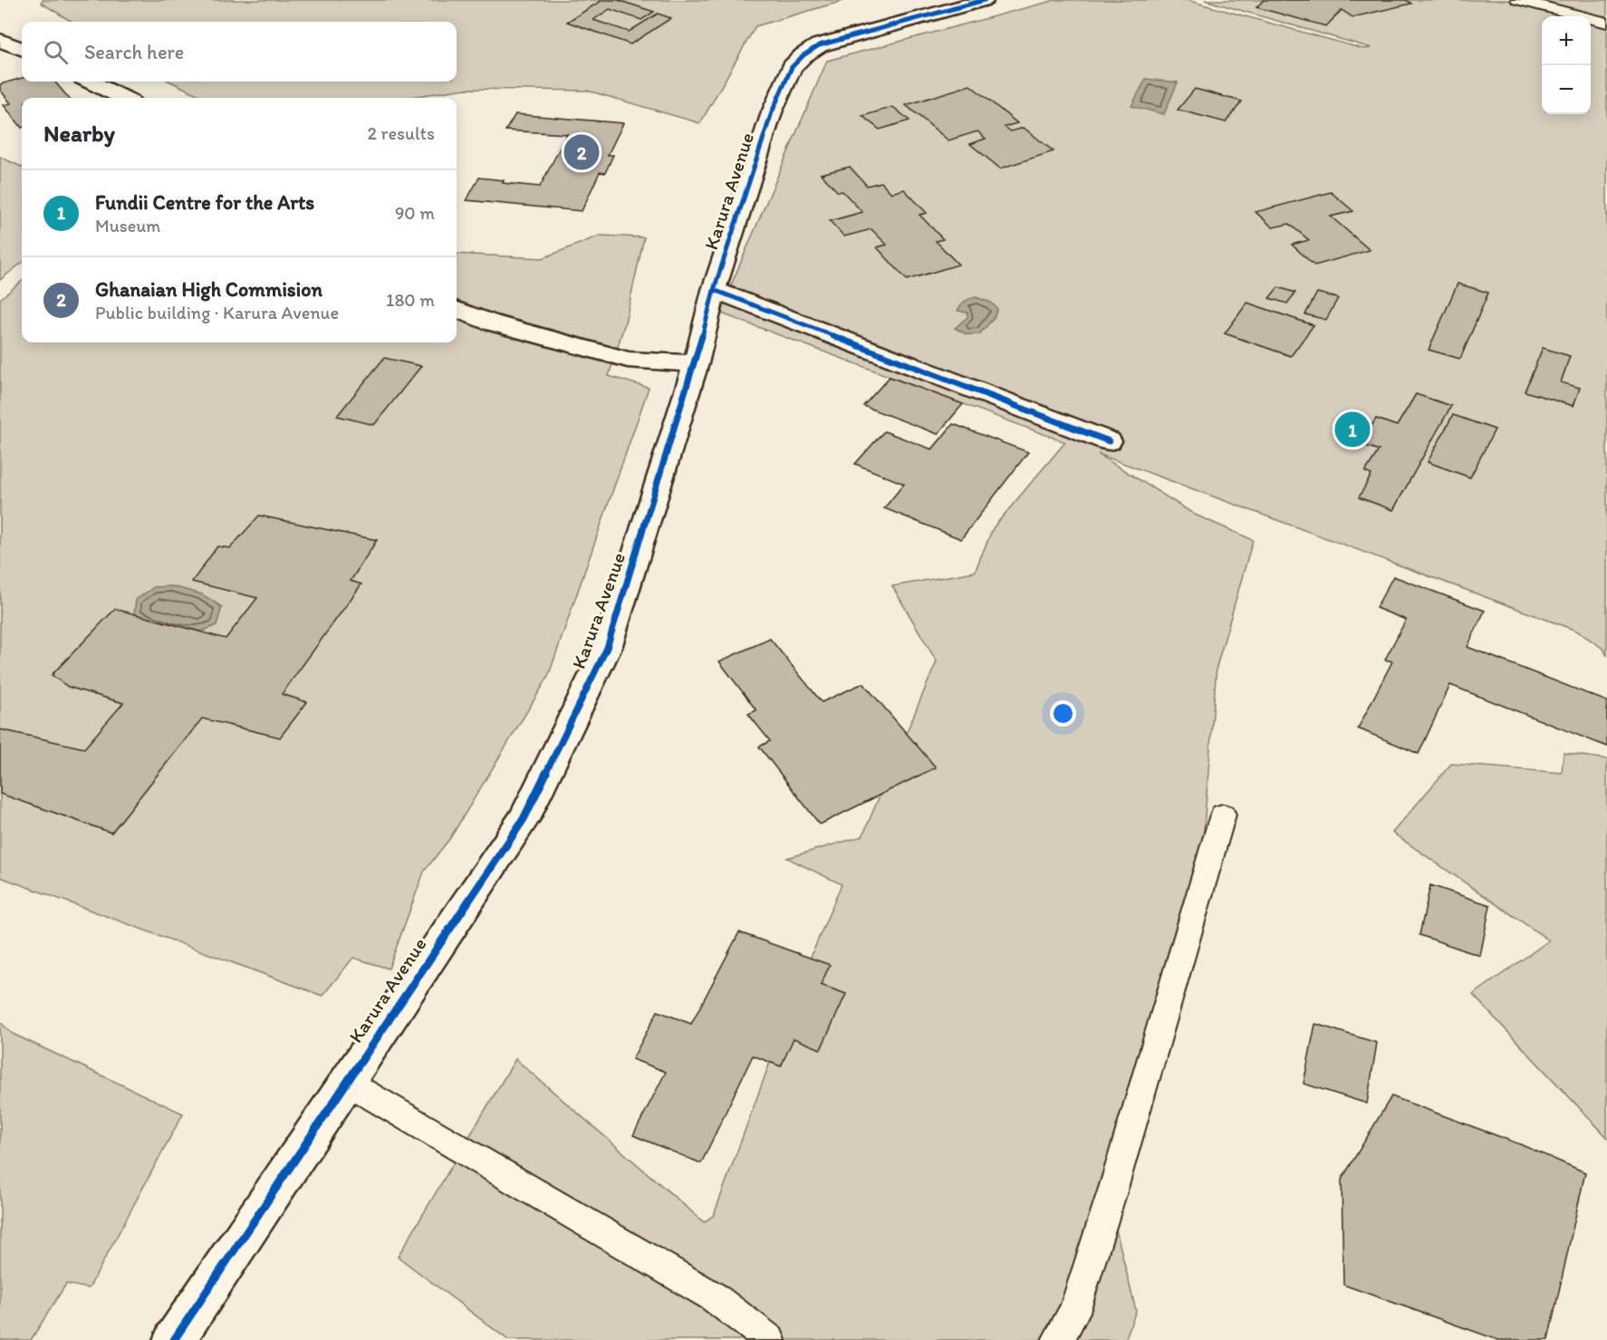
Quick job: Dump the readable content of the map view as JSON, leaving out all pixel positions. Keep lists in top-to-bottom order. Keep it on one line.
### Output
{"streets":{"street":["Karura Avenue"]},"page":{"map_buttons":["+","−"],"search":"Search here","heading":["Nearby","2 results"],"pins":["2","1"],"list":[{"mark":"1","name":"Fundii Centre for the Arts","note":"Museum","value":"90 m"},{"mark":"2","name":"Ghanaian High Commision","note":"Public building · Karura Avenue","value":"180 m"}]}}
